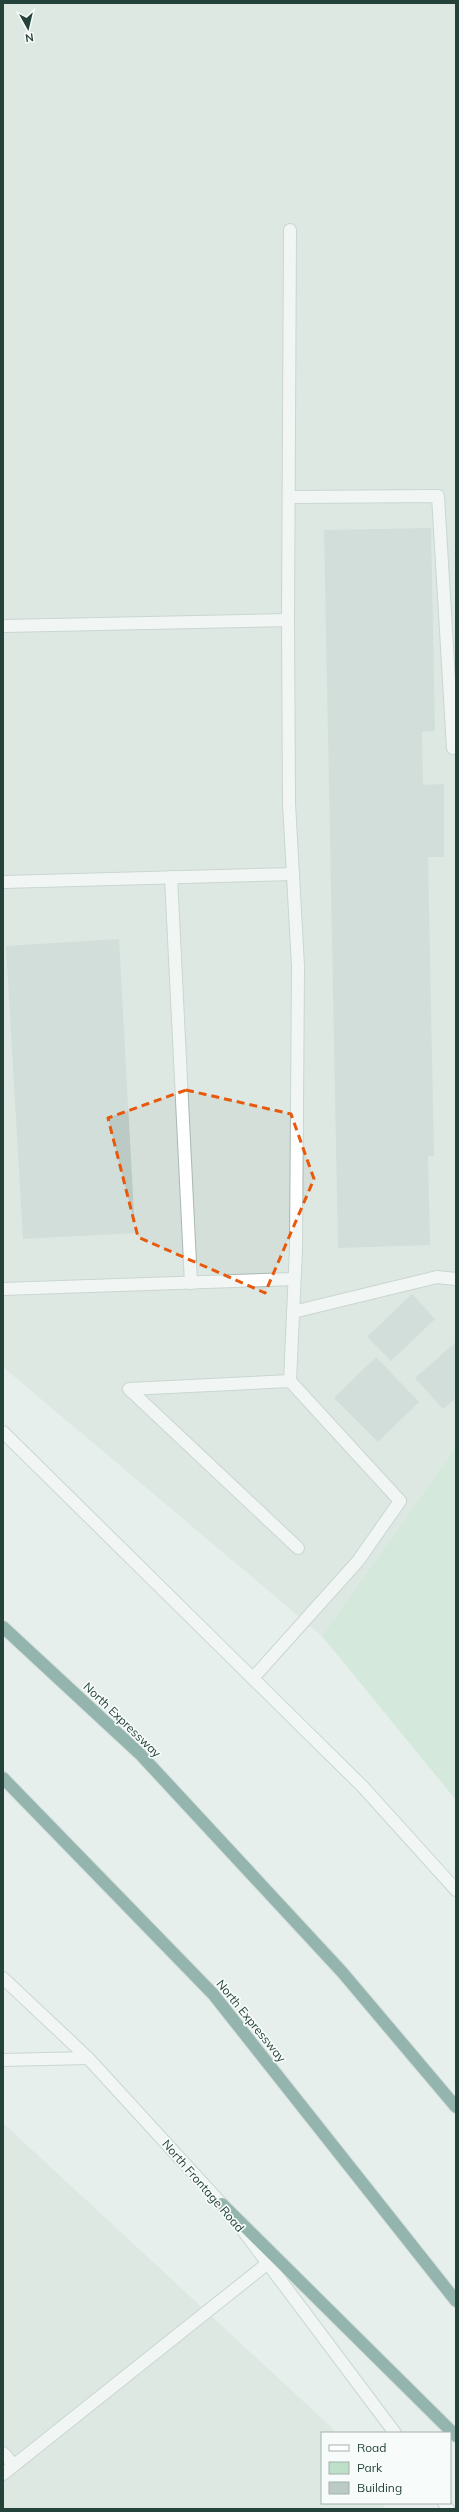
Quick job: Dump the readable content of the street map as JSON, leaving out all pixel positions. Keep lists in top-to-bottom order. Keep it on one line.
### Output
{"streets":{"highway":["North Expressway"],"main road":["North Frontage Road"]},"legend":["Road","Park","Building"],"north":"bottom"}
